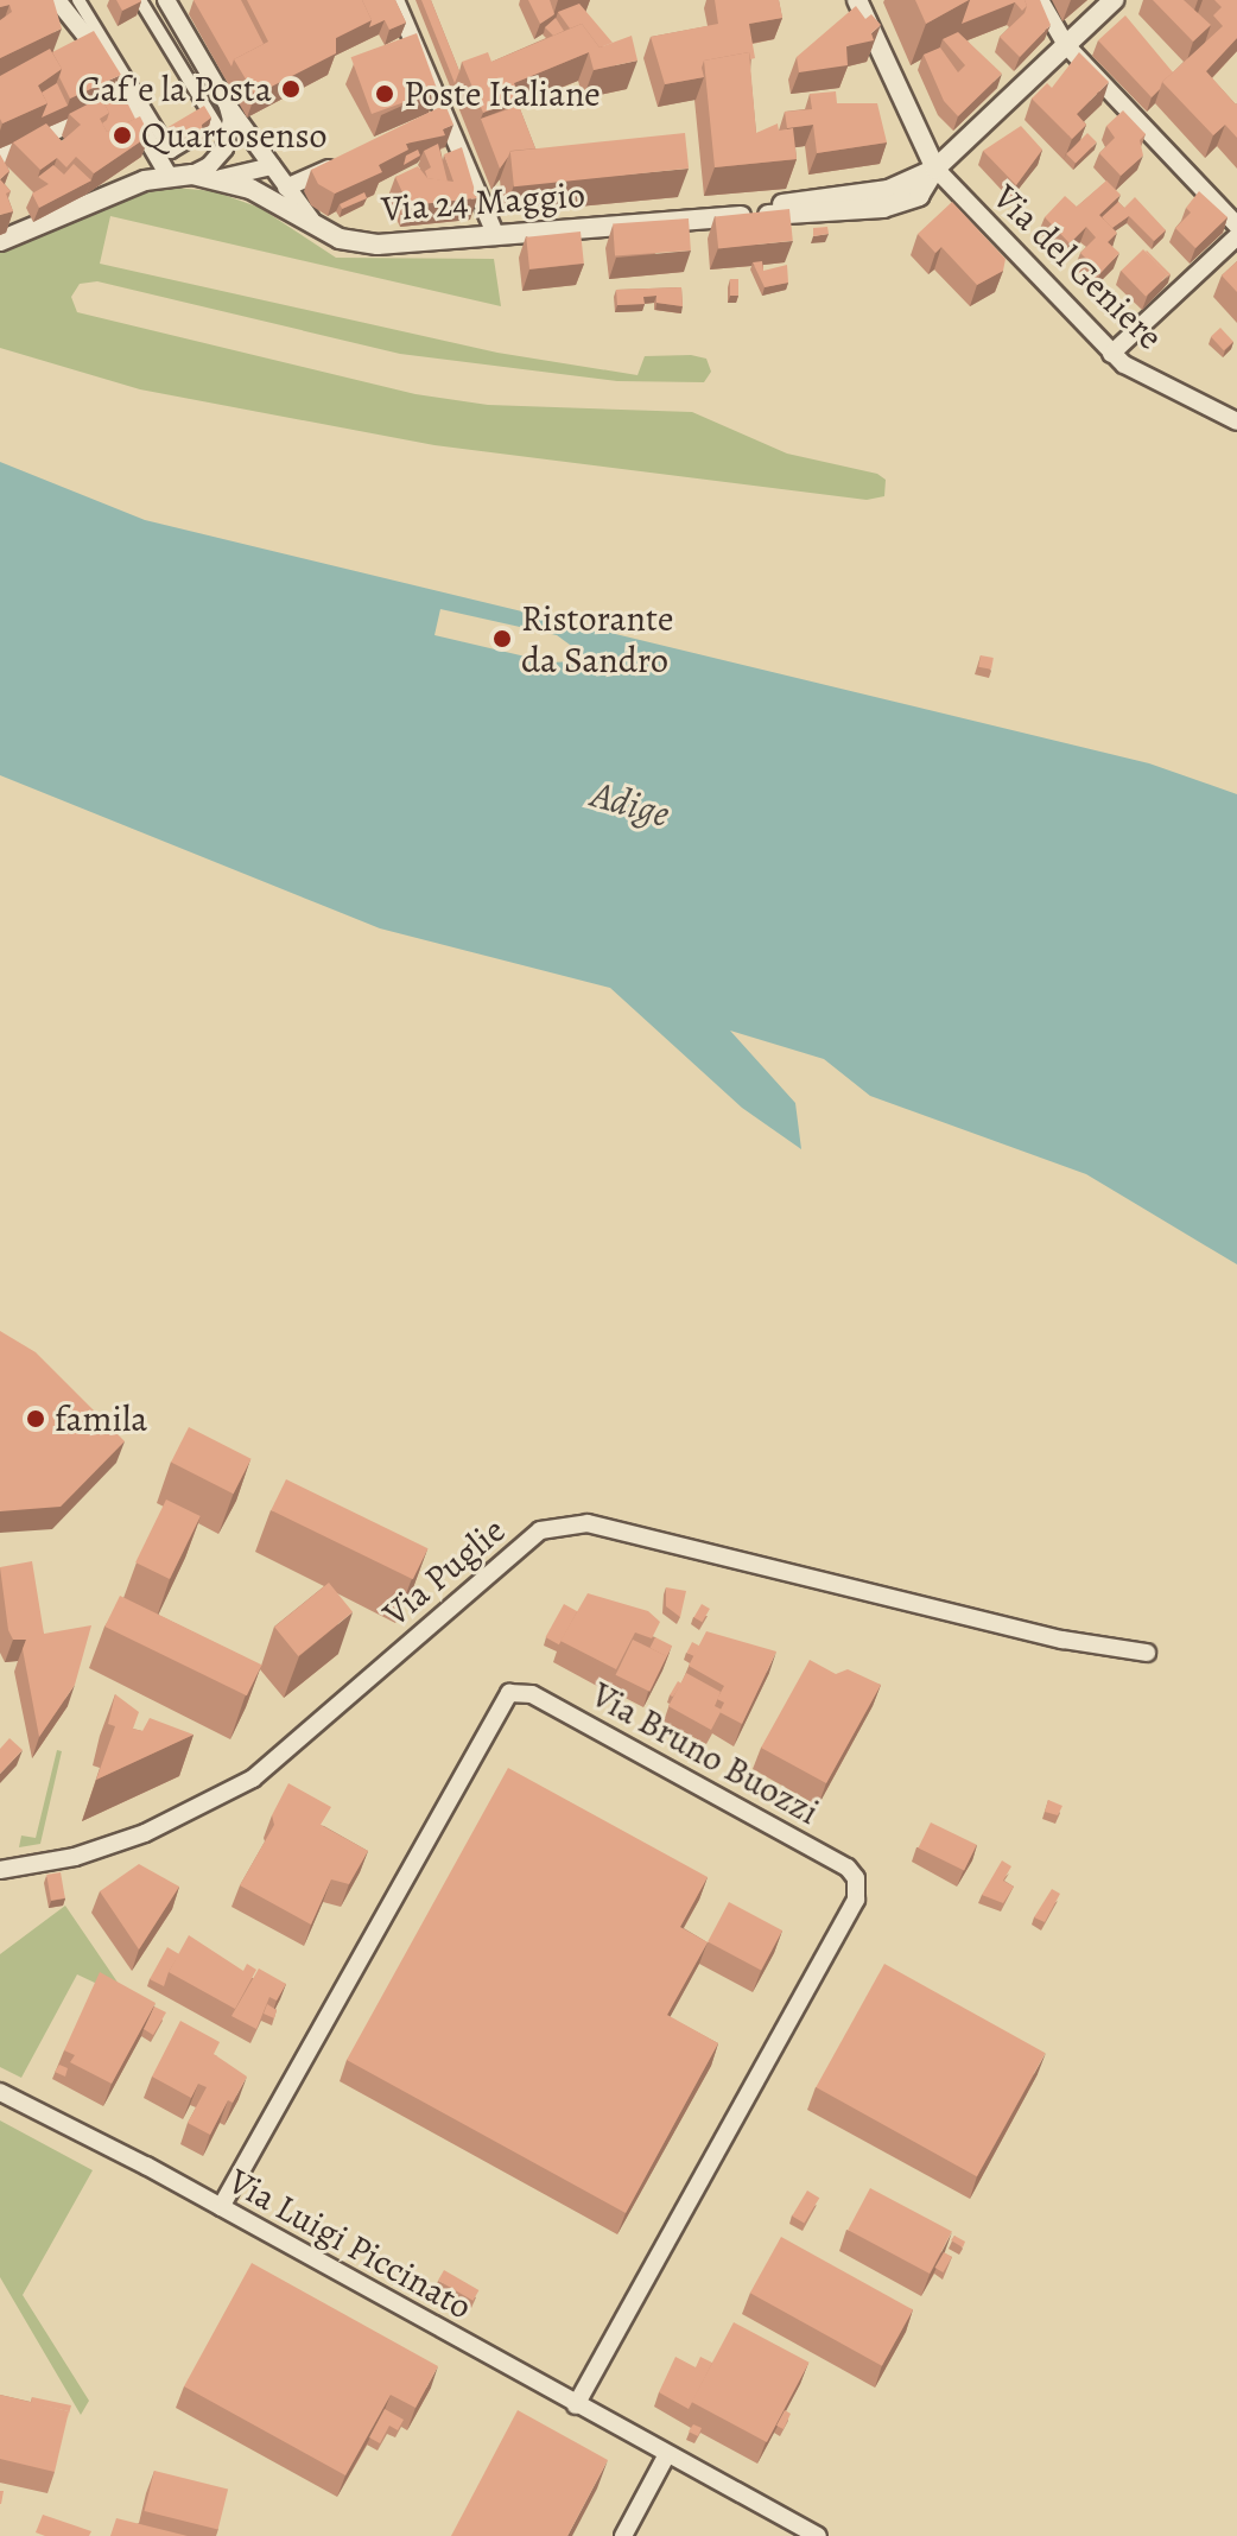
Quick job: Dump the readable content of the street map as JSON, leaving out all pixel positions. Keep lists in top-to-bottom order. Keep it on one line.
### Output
{"streets":{"street":["Via 24 Maggio","Via del Geniere","Via Puglie","Via Bruno Buozzi","Via Luigi Piccinato"]},"crossings":[["Via 24 Maggio","Via del Geniere"],["Via Bruno Buozzi","Via Luigi Piccinato"]],"water":["Adige"],"places":["Caf'e la Posta","Poste Italiane","Quartosenso","Ristorante da Sandro","famila"]}
